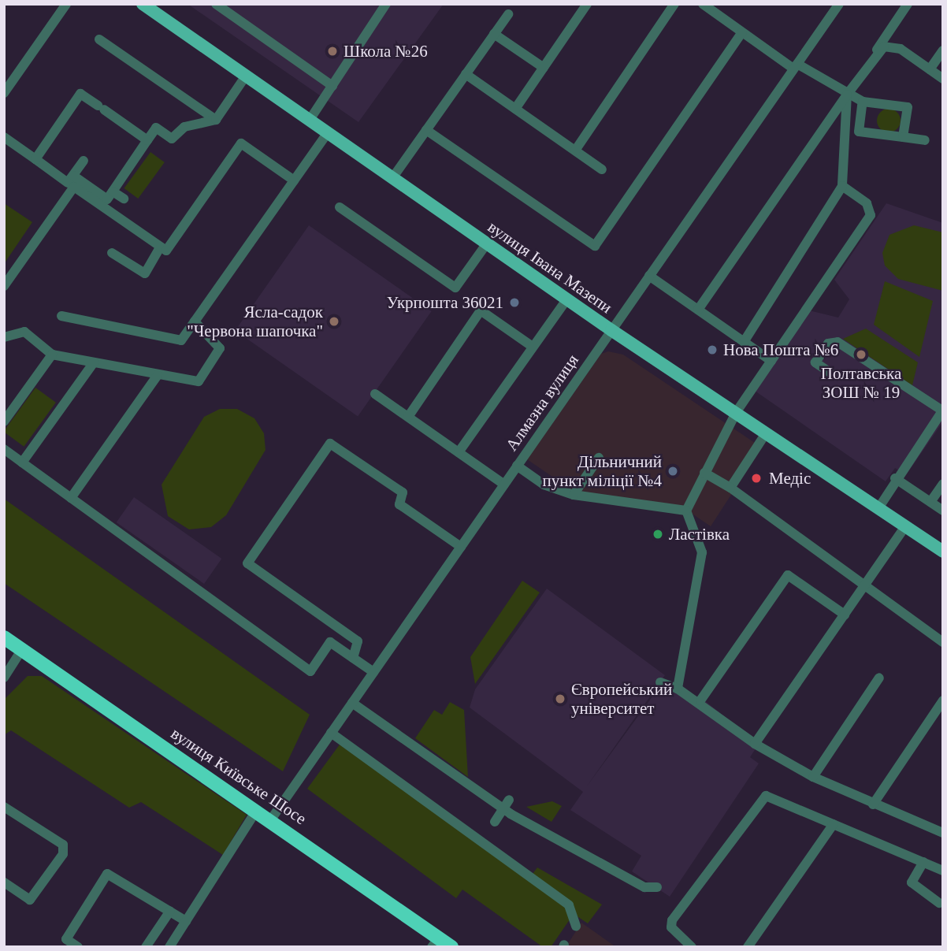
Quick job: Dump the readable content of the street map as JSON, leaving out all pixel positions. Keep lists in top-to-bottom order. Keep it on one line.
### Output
{"streets":{"highway":["вулиця Київське Шосе"],"main road":["вулиця Івана Мазепи"],"street":["Алмазна вулиця"]},"crossings":[["вулиця Івана Мазепи","Алмазна вулиця"],["Алмазна вулиця","вулиця Київське Шосе"]],"places":["Школа №26","Укрпошта 36021","Ясла-садок \"Червона шапочка\"","Нова Пошта №6","Полтавська ЗОШ № 19","Дільничний пункт міліції №4","Медіс","Ластівка","Європейський університет"]}
